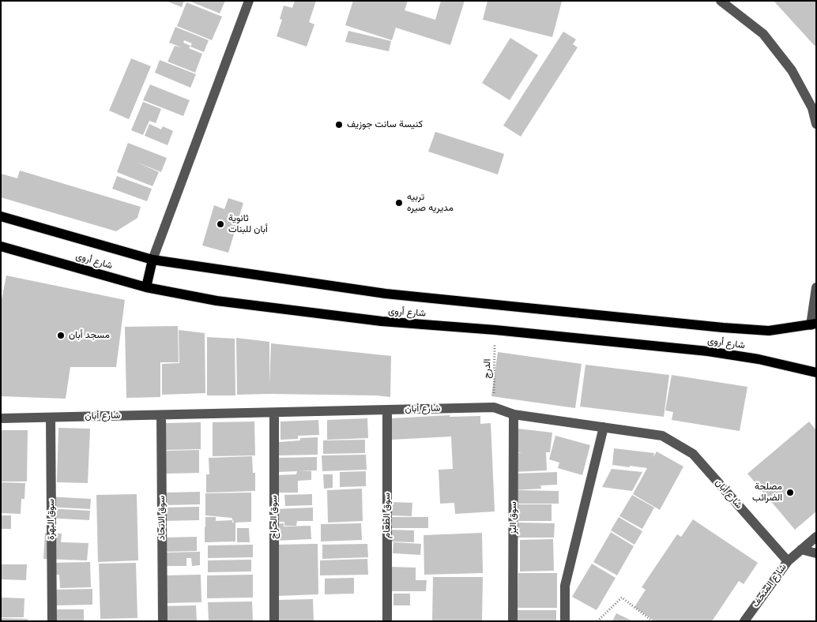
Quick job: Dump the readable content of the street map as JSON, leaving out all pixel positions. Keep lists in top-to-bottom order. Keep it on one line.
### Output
{"streets":{"main road":["شارع أروى"],"street":["شارع أبان","سوق الطعام","سوق الحراج","سوق الاتحاد","سوق البز","سوق البهرة","شارع المتحف"],"path":["الدرج"]},"crossings":[["شارع أروى","الدرج"],["الدرج","شارع أبان"],["شارع أبان","سوق الطعام"],["شارع أبان","سوق الحراج"],["شارع أبان","سوق الاتحاد"],["شارع أبان","سوق البز"],["شارع أبان","سوق البهرة"],["شارع أبان","شارع المتحف"]],"places":["كنيسة سانت جوزيف","تربيه مديريه صيره","ثانوية أبان للبنات","مسجد أبان","مصلحة الضرائب"]}
